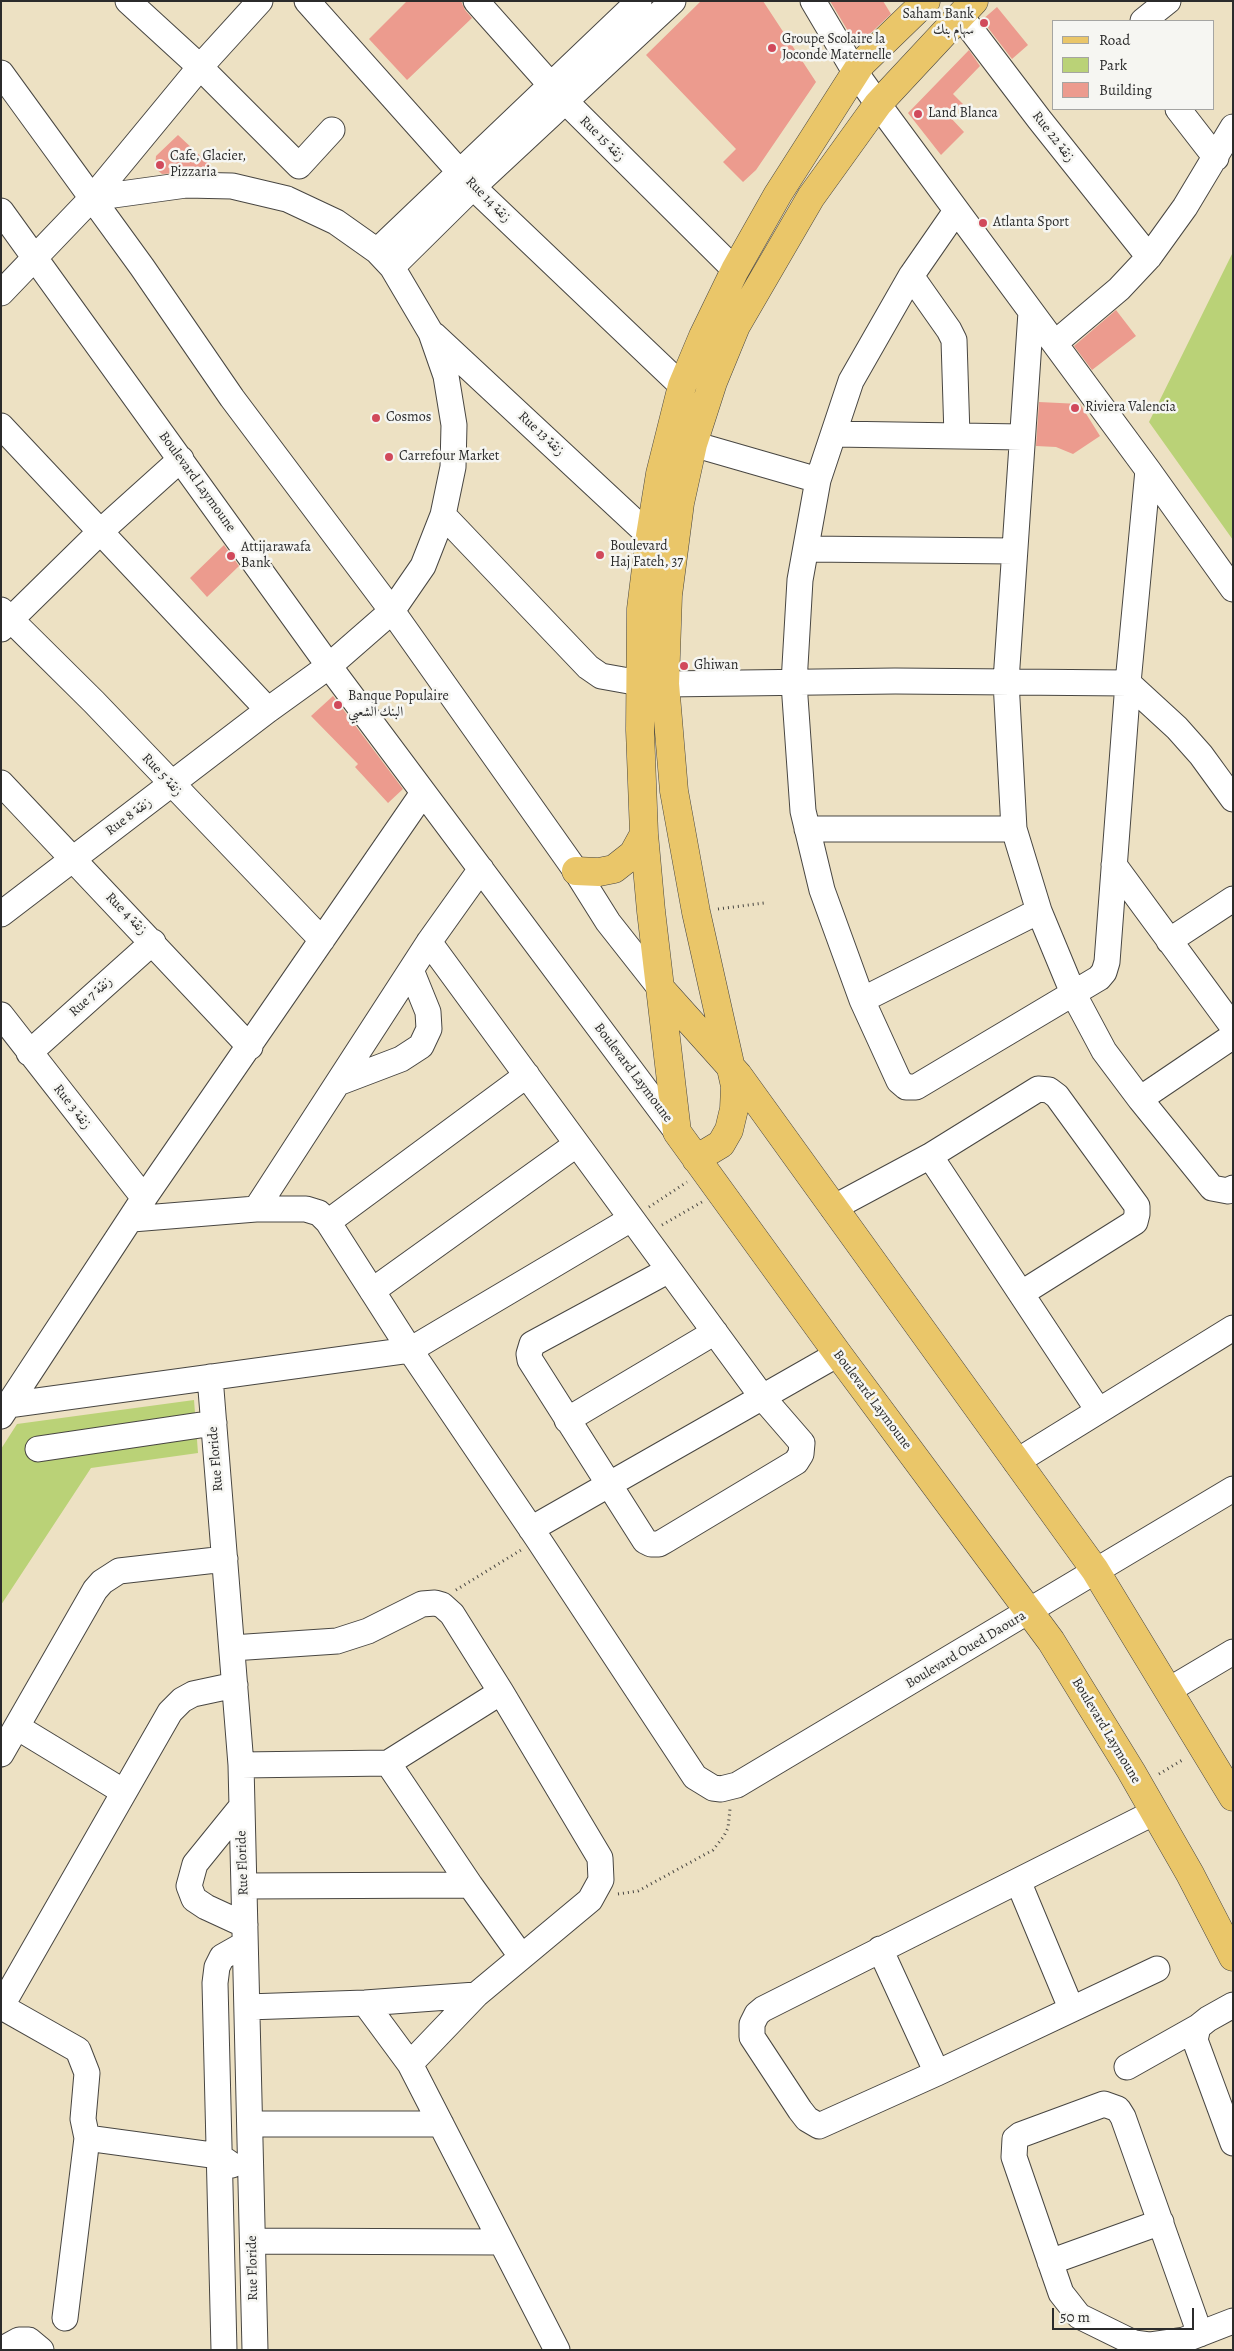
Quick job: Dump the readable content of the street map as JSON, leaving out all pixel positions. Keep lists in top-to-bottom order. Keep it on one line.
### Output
{"streets":{"main road":["Boulevard Laymoune"],"street":["Rue 22 زنقة","Rue 15 زنقة","Rue 14 زنقة","Rue 13 زنقة","Rue 5 زنقة","Rue 8 زنقة","Rue 4 زنقة","Rue 7 زنقة","Rue 3 زنقة","Rue Floride","Boulevard Oued Daoura"]},"crossings":[["Rue 13 زنقة","Rue 8 زنقة"],["Boulevard Laymoune","Rue 8 زنقة"],["Boulevard Laymoune","Boulevard Oued Daoura"],["Rue 5 زنقة","Rue 8 زنقة"],["Rue 8 زنقة","Rue 4 زنقة"],["Rue 4 زنقة","Rue 7 زنقة"],["Rue 7 زنقة","Rue 3 زنقة"]],"places":["Saham Bank سهام بنك","Groupe Scolaire la Joconde Maternelle","Land Blanca","Cafe, Glacier, Pizzaria","Atlanta Sport","Riviera Valencia","Cosmos","Carrefour Market","Boulevard Haj Fateh, 37","Attijarawafa Bank","Ghiwan","Banque Populaire البنك الشعبي"],"legend":["Road","Park","Building"],"scale_bar":"50 m"}
